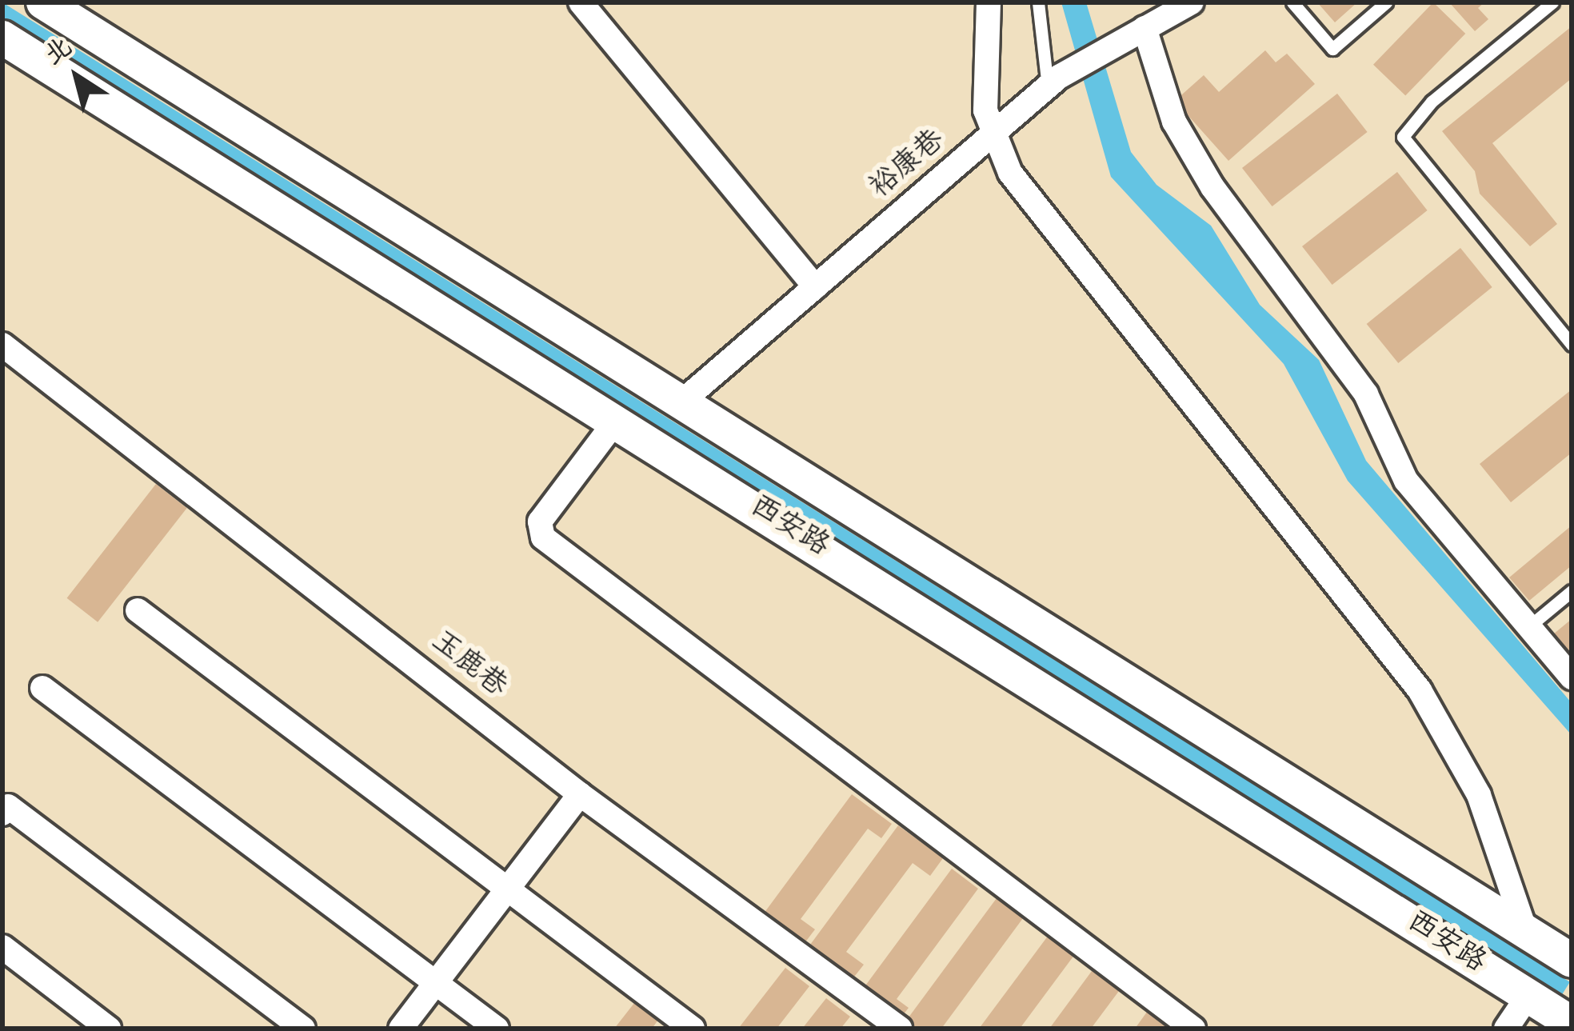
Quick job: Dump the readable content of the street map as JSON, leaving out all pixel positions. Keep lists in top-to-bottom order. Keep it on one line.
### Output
{"streets":{"street":["裕康巷","西安路","玉鹿巷"]},"crossings":[["裕康巷","西安路"]],"north":"top left"}
